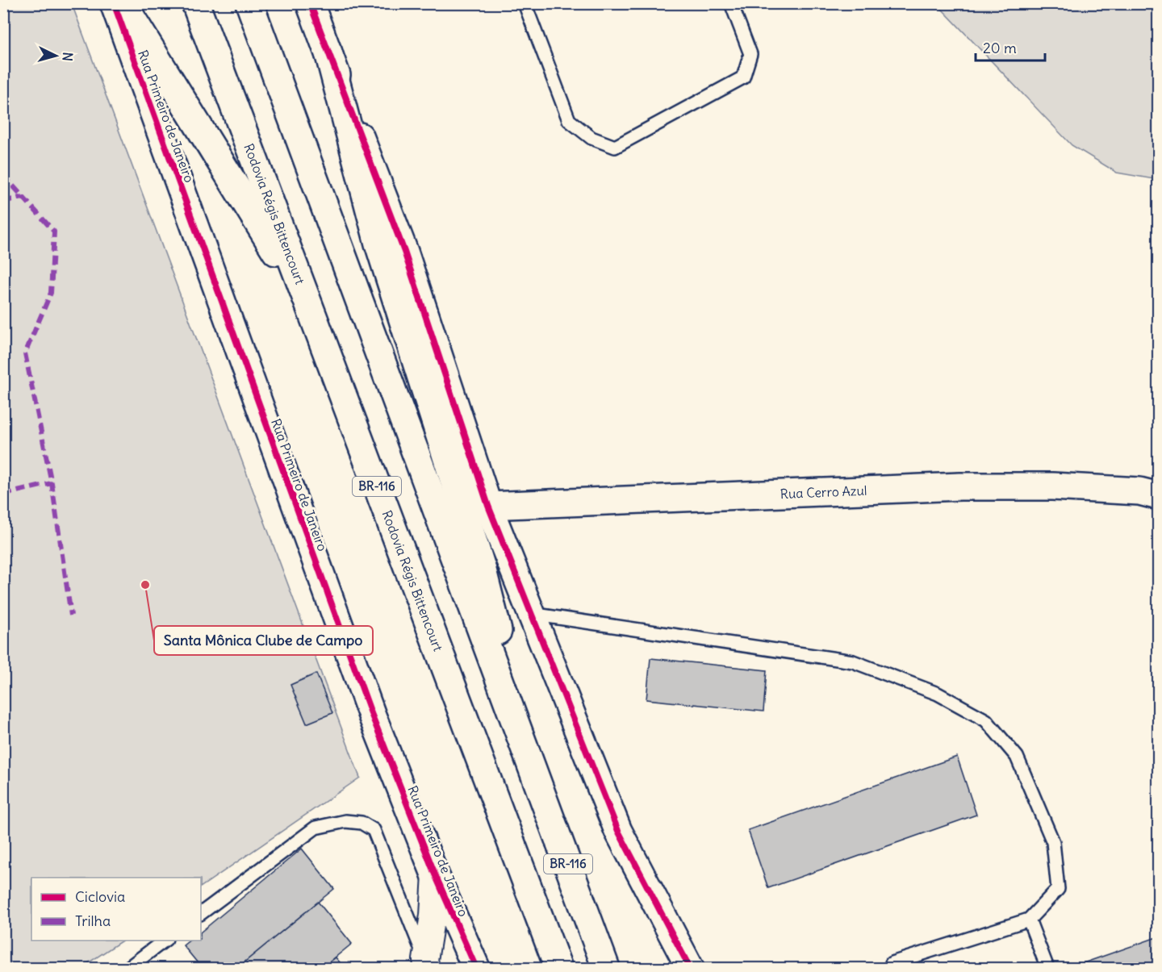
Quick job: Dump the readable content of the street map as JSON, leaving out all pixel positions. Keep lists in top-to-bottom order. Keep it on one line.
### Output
{"streets":{"main road":["Rua Primeiro de Janeiro","Rodovia Régis Bittencourt","BR-116","Rua Cerro Azul"]},"places":["Santa Mônica Clube de Campo"],"legend":["Ciclovia","Trilha"],"scale_bar":"20 m","north":"right"}
